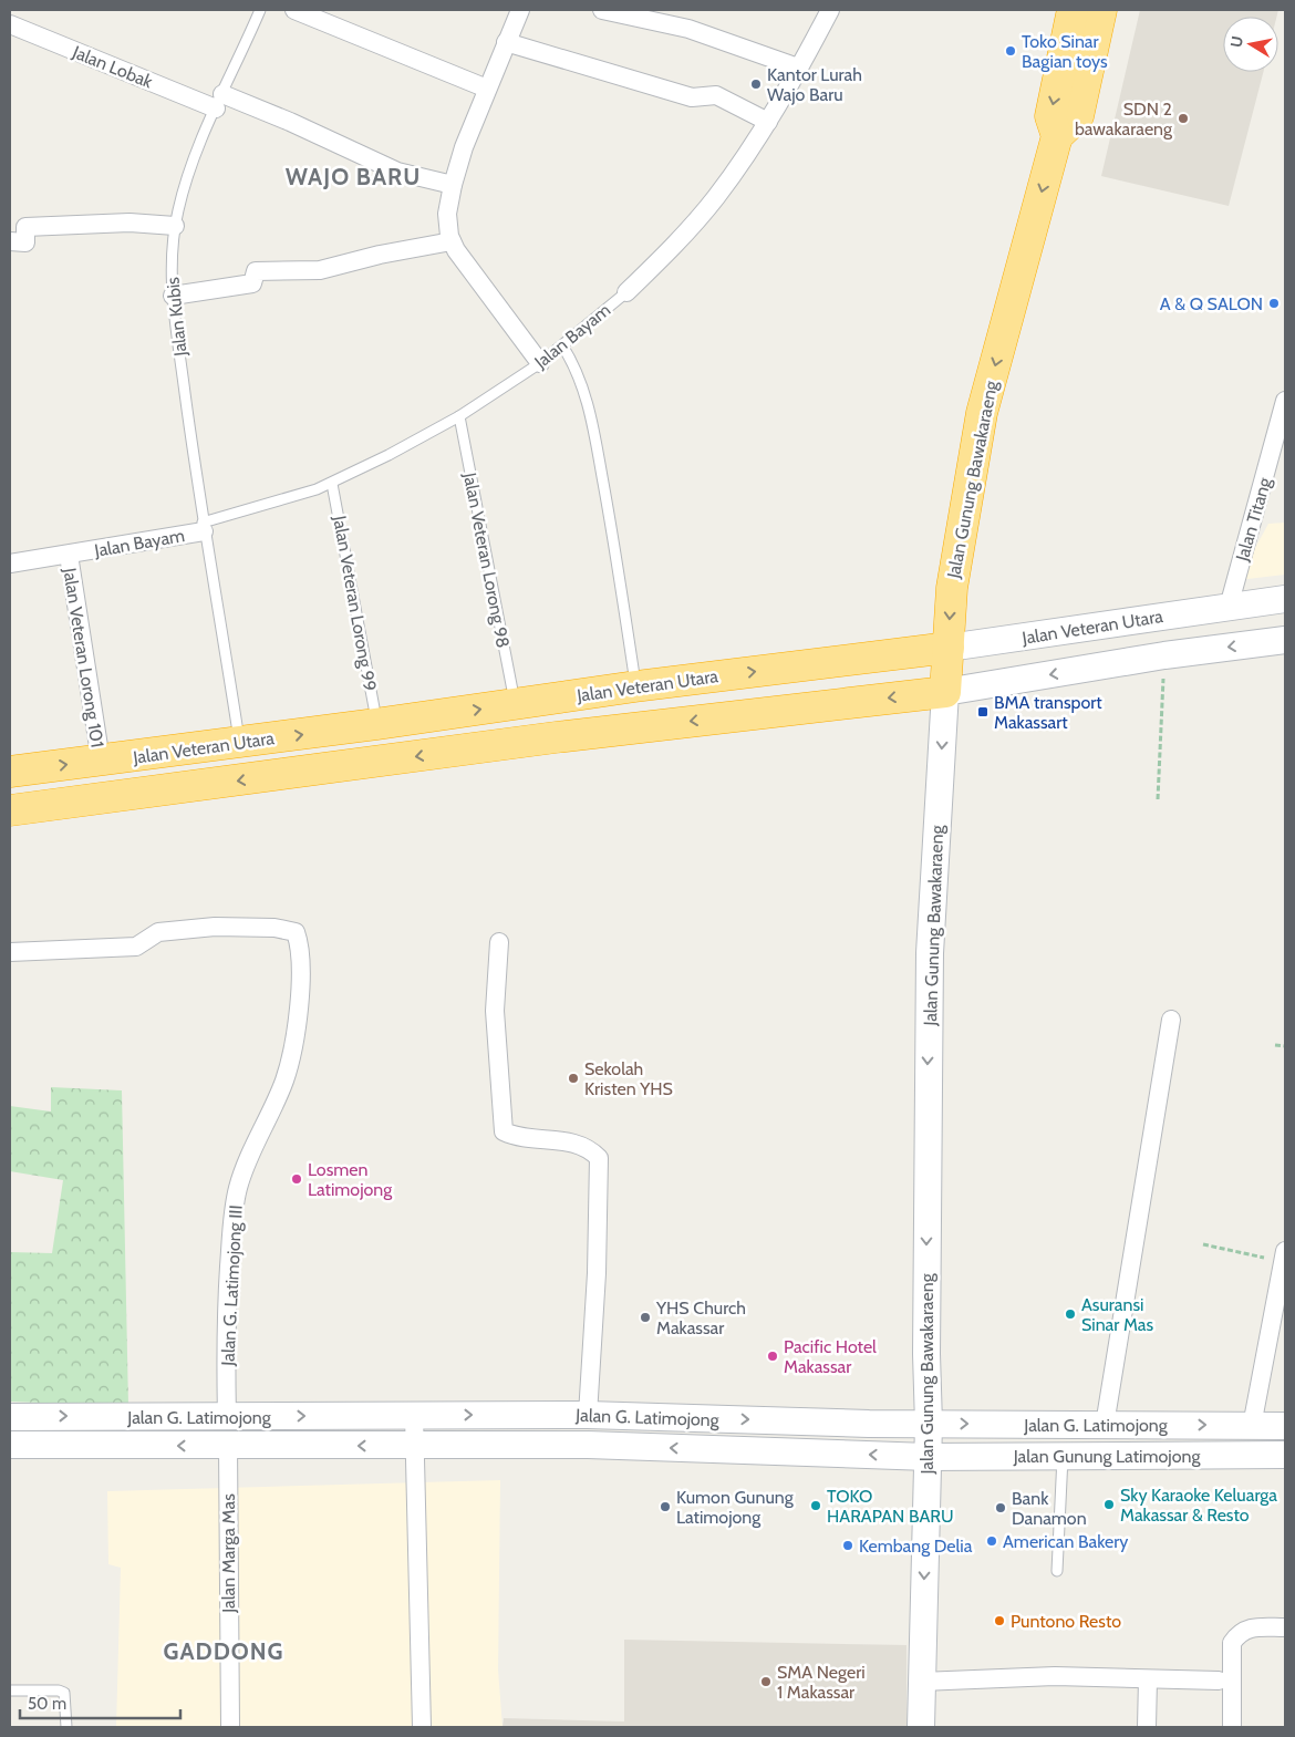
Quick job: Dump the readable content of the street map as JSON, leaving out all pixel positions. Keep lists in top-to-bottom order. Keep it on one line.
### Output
{"streets":{"highway":["Jalan Gunung Bawakaraeng","Jalan Veteran Utara"],"main road":["Jalan G. Latimojong","Jalan Gunung Latimojong"],"street":["Jalan Lobak","Jalan Bayam","Jalan Titang","Jalan Veteran Lorong 101","Jalan G. Latimojong III","Jalan Marga Mas"],"lane":["Jalan Kubis","Jalan Veteran Lorong 98","Jalan Veteran Lorong 99"]},"crossings":[["Jalan Lobak","Jalan Kubis"],["Jalan Kubis","Jalan Bayam"],["Jalan Kubis","Jalan Veteran Utara"],["Jalan Bayam","Jalan Veteran Lorong 98"],["Jalan Bayam","Jalan Veteran Lorong 99"],["Jalan Bayam","Jalan Veteran Lorong 101"],["Jalan Gunung Bawakaraeng","Jalan Veteran Utara"],["Jalan Gunung Bawakaraeng","Jalan G. Latimojong"],["Jalan Gunung Bawakaraeng","Jalan Gunung Latimojong"],["Jalan Titang","Jalan Veteran Utara"],["Jalan Veteran Lorong 98","Jalan Veteran Utara"],["Jalan Veteran Lorong 99","Jalan Veteran Utara"],["Jalan Veteran Utara","Jalan Veteran Lorong 101"],["Jalan G. Latimojong III","Jalan G. Latimojong"],["Jalan G. Latimojong","Jalan Gunung Latimojong"],["Jalan G. Latimojong","Jalan Marga Mas"]],"one_way":["Jalan Gunung Bawakaraeng"],"districts":["WAJO BARU","GADDONG"],"places":{"other":["Toko Sinar Bagian toys","Kantor Lurah Wajo Baru","SDN 2 bawakaraeng","A & Q SALON","Sekolah Kristen YHS","Losmen Latimojong","Asuransi Sinar Mas","YHS Church Makassar","Pacific Hotel Makassar","Sky Karaoke Keluarga Makassar & Resto","TOKO HARAPAN BARU","Kumon Gunung Latimojong","Bank Danamon","American Bakery","Kembang Delia","Puntono Resto","SMA Negeri 1 Makassar"],"transit":["BMA transport Makassart"]},"scale_bar":"50 m","north":"left"}
